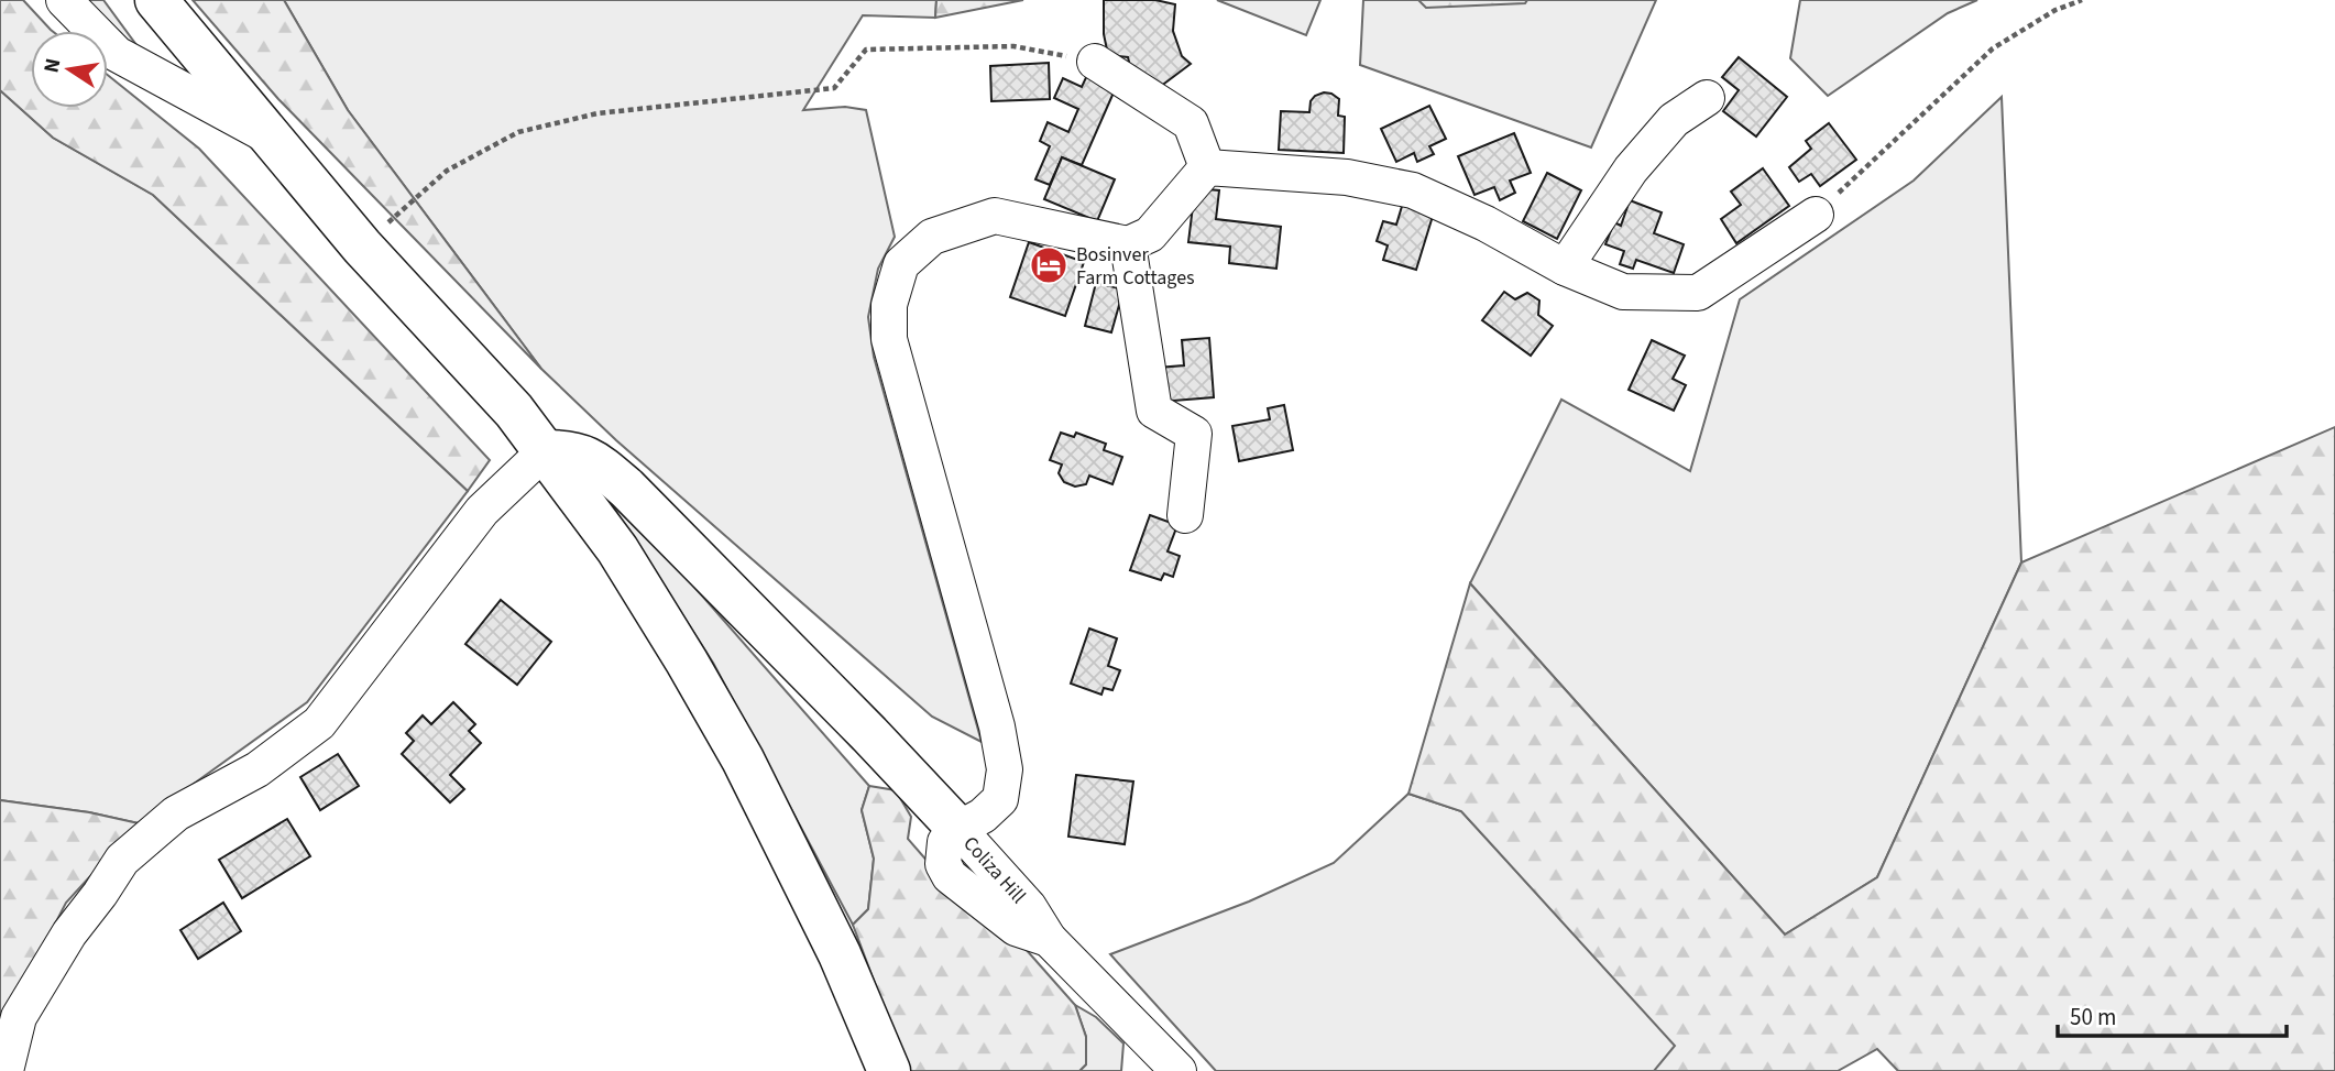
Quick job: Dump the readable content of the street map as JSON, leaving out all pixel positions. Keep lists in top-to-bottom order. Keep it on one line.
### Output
{"streets":{"street":["Coliza Hill"]},"places":{"hotel":["Bosinver Farm Cottages"]},"scale_bar":"50 m","north":"left"}
